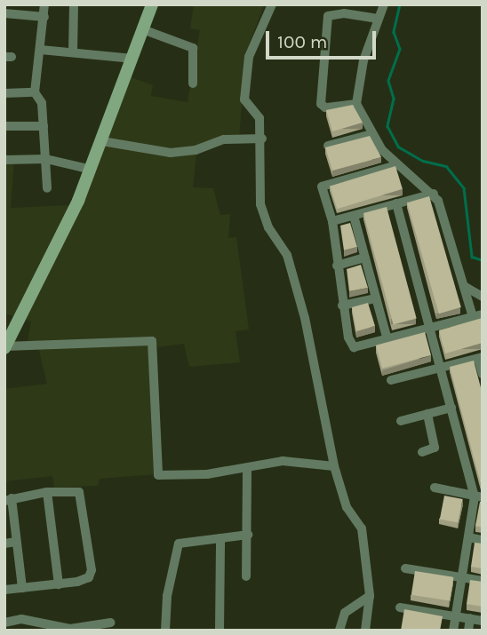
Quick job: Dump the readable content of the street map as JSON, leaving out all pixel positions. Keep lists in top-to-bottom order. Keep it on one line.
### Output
{"scale_bar":"100 m"}
